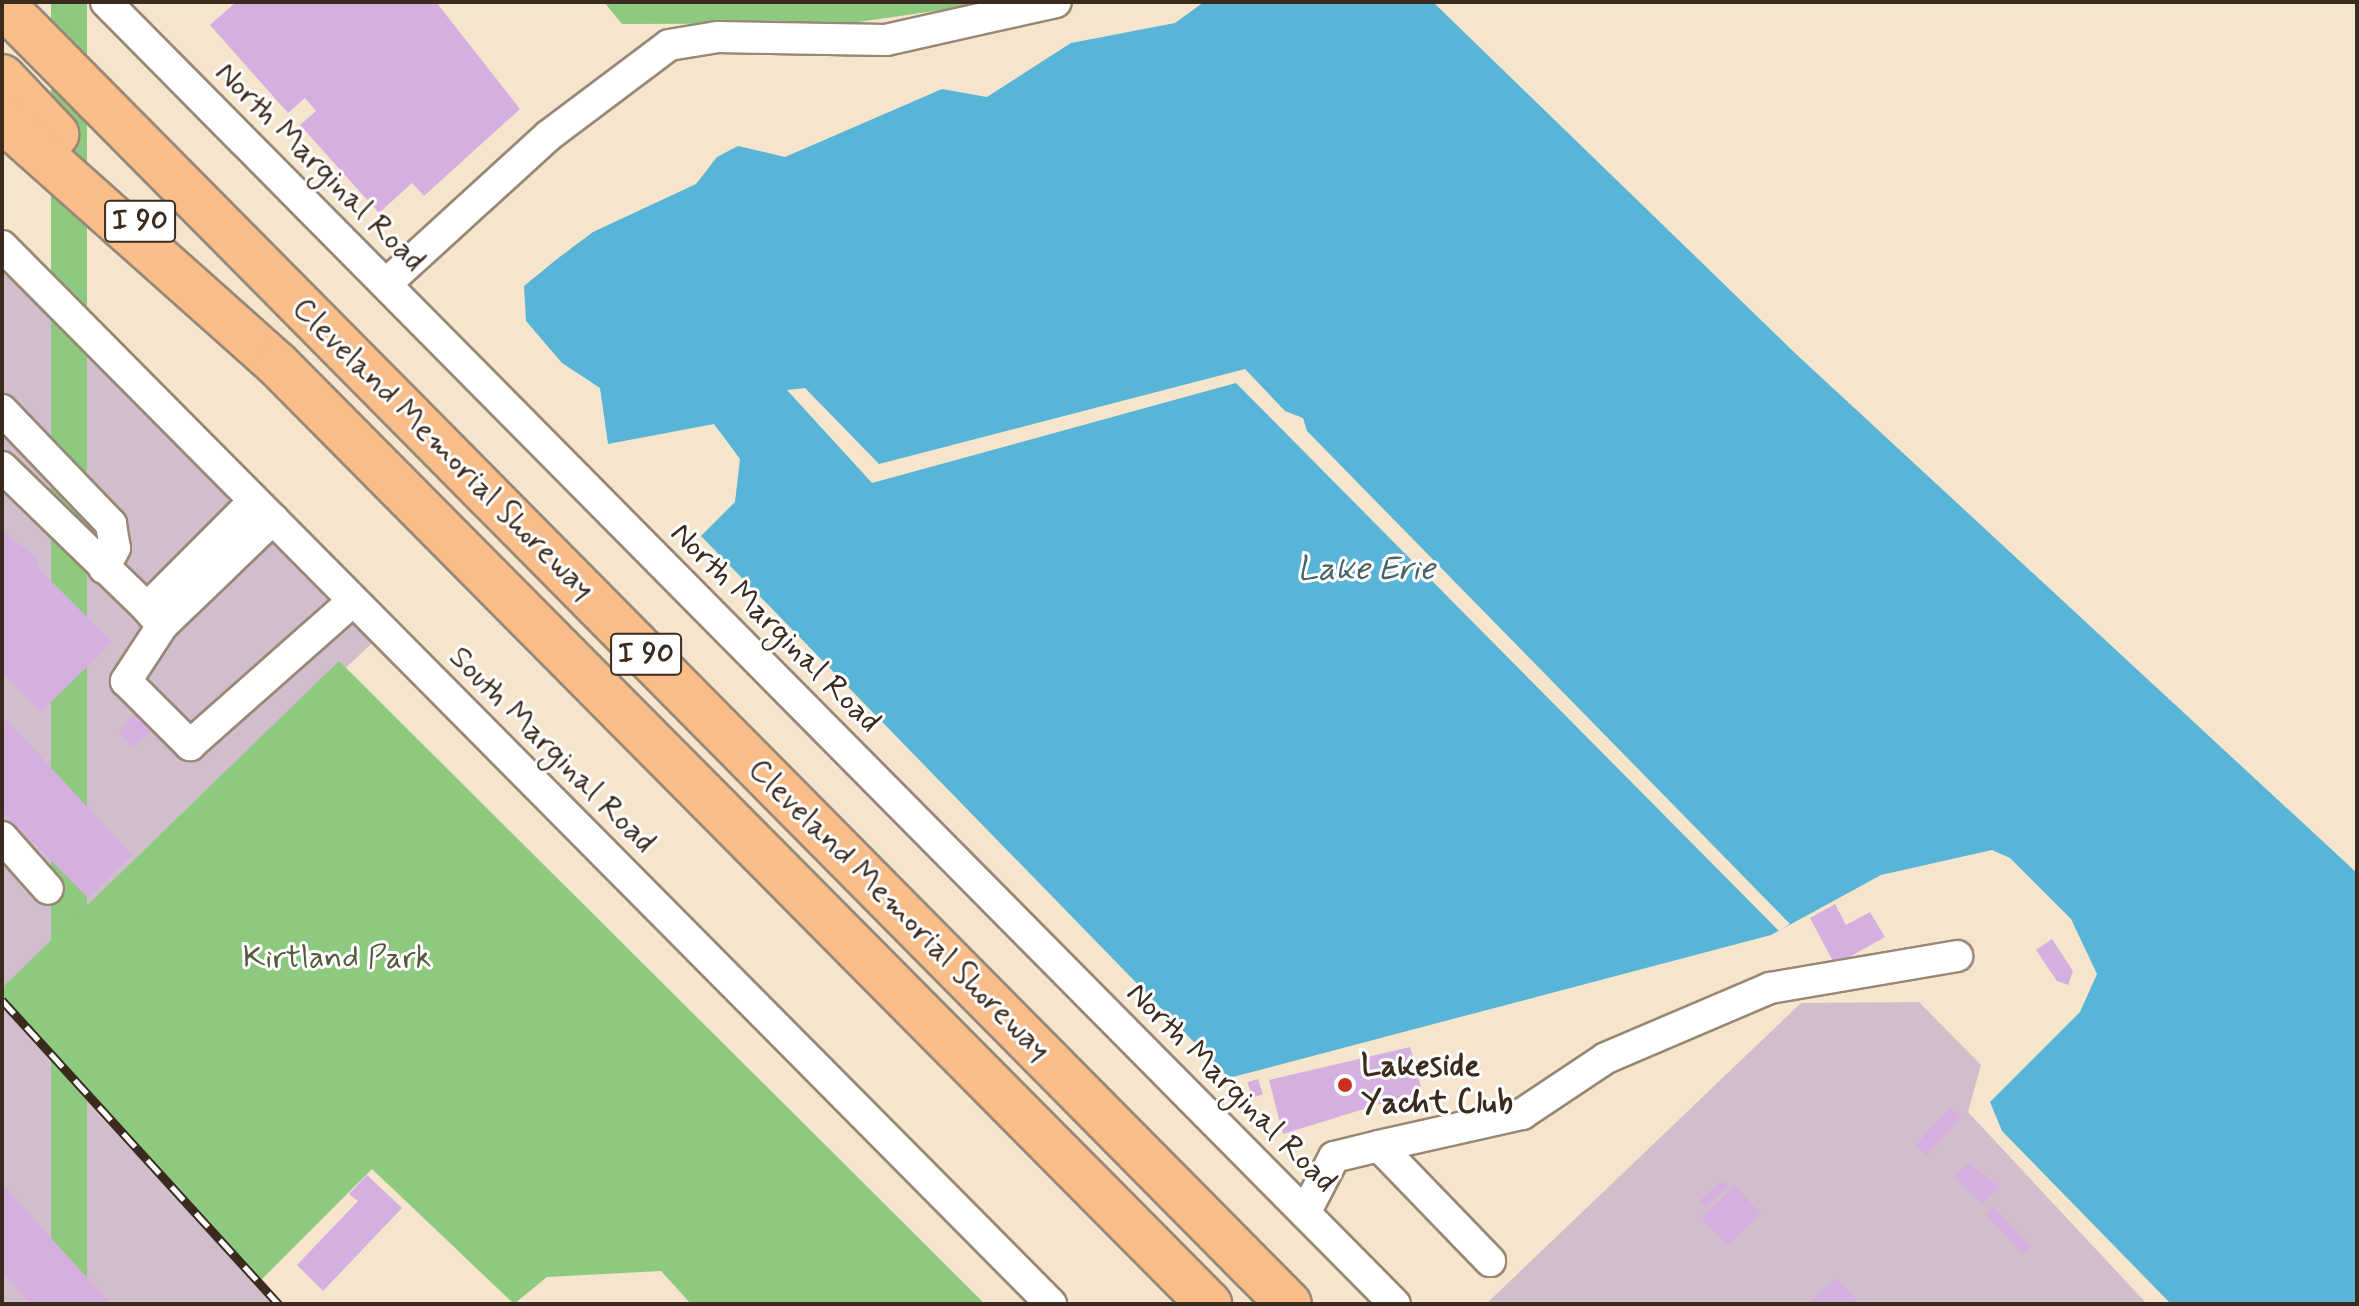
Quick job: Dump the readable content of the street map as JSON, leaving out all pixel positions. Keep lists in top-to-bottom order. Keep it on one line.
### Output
{"streets":{"highway":["I 90","Cleveland Memorial Shoreway"],"street":["North Marginal Road","South Marginal Road"]},"crossings":[["I 90","Cleveland Memorial Shoreway"]],"water":["Lake Erie"],"parks":["Kirtland Park"],"places":["Lakeside Yacht Club"]}
